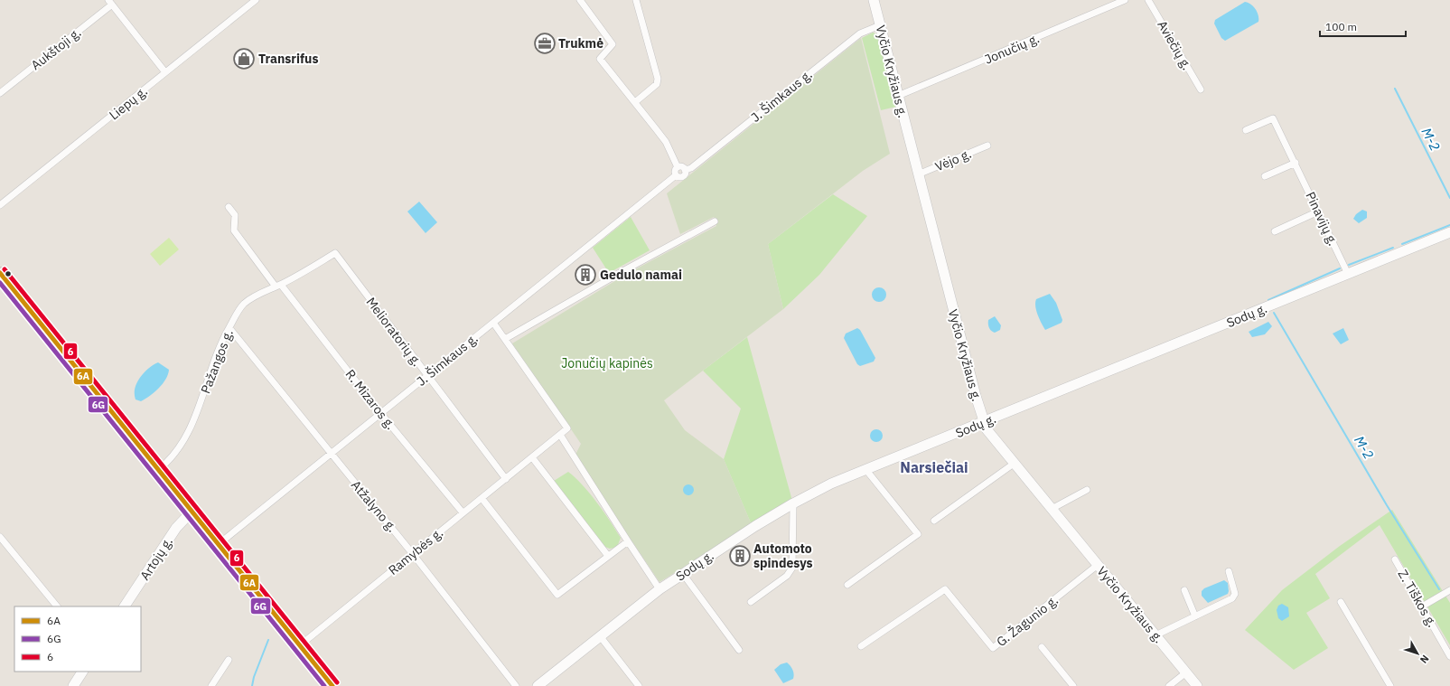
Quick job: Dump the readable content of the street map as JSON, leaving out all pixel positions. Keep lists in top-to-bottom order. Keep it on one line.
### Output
{"streets":{"main road":["Vyčio Kryžiaus g.","Sodų g.","Artojų g."],"street":["Aviečių g.","Aukštoji g.","Jonučių g.","J. Šimkaus g.","Liepų g.","Vėjo g.","Pinavijų g.","Melioratorių g.","Pažangos g.","R. Mizaros g.","Atžalyno g.","Ramybės g.","Z. Tiškos g.","G. Žagunio g."]},"crossings":[["Jonučių g.","Vyčio Kryžiaus g."],["Vyčio Kryžiaus g.","J. Šimkaus g."],["Vyčio Kryžiaus g.","Vėjo g."],["Vyčio Kryžiaus g.","Sodų g."],["Vyčio Kryžiaus g.","G. Žagunio g."],["J. Šimkaus g.","Melioratorių g."],["J. Šimkaus g.","R. Mizaros g."],["J. Šimkaus g.","Atžalyno g."],["Pinavijų g.","Sodų g."],["Melioratorių g.","Pažangos g."],["Melioratorių g.","Ramybės g."],["Pažangos g.","R. Mizaros g."],["Pažangos g.","Atžalyno g."],["R. Mizaros g.","Ramybės g."],["Atžalyno g.","Ramybės g."]],"districts":["Narsiečiai"],"water":["M-2"],"parks":["Jonučių kapinės"],"places":{"office":["Trukmė"],"shop":["Transrifus"],"building":["Gedulo namai","Automoto spindesys"]},"lines":["transit line 6","transit line 6A","transit line 6G"],"legend":["6A","6G","6"],"scale_bar":"100 m","north":"bottom right"}
